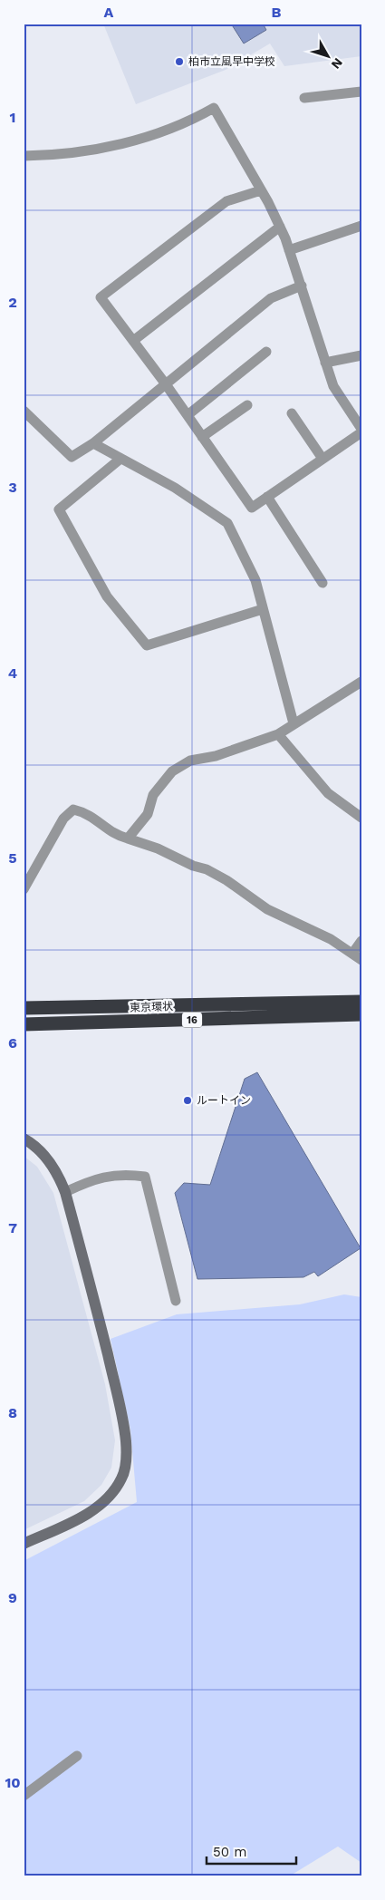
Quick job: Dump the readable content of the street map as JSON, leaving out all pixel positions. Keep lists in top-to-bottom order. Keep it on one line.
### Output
{"streets":{"highway":["東京環状","16"]},"places":["柏市立風早中学校","ルートイン"],"scale_bar":"50 m","north":"bottom right","grid":{"columns":["A","B"],"rows":["1","2","3","4","5","6","7","8","9","10"]}}
